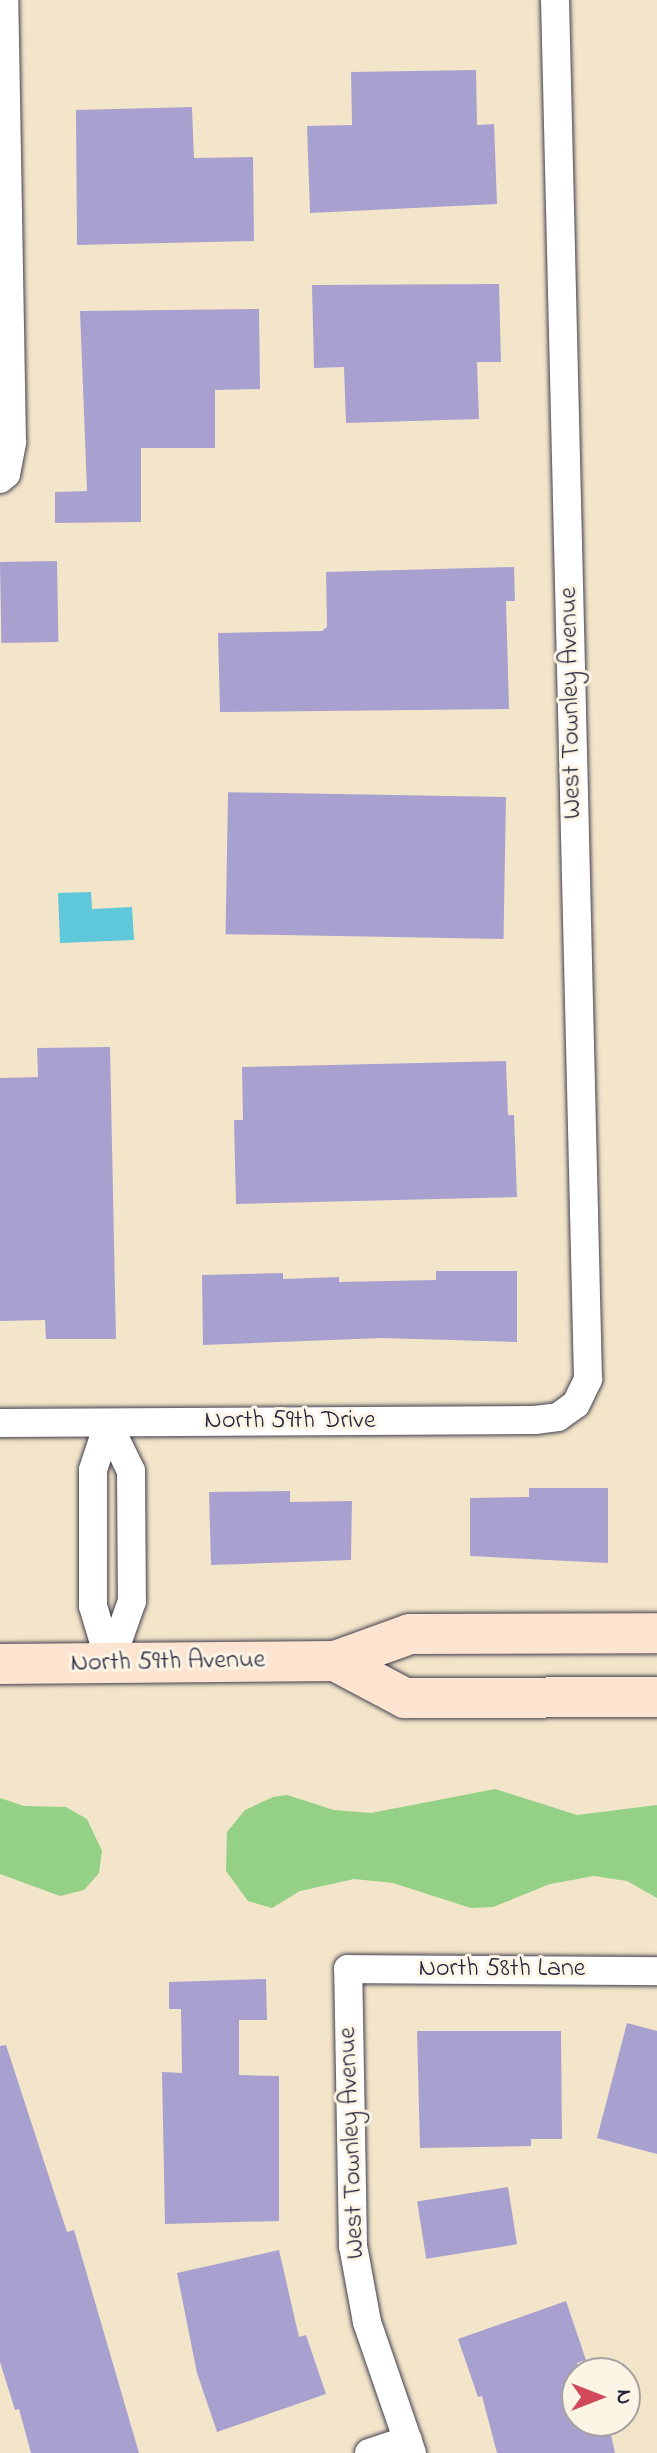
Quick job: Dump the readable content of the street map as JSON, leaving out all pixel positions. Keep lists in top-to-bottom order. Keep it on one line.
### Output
{"streets":{"main road":["North 59th Avenue"],"street":["West Townley Avenue","North 59th Drive","North 58th Lane"]},"crossings":[["West Townley Avenue","North 59th Drive"],["West Townley Avenue","North 58th Lane"]],"north":"right"}
